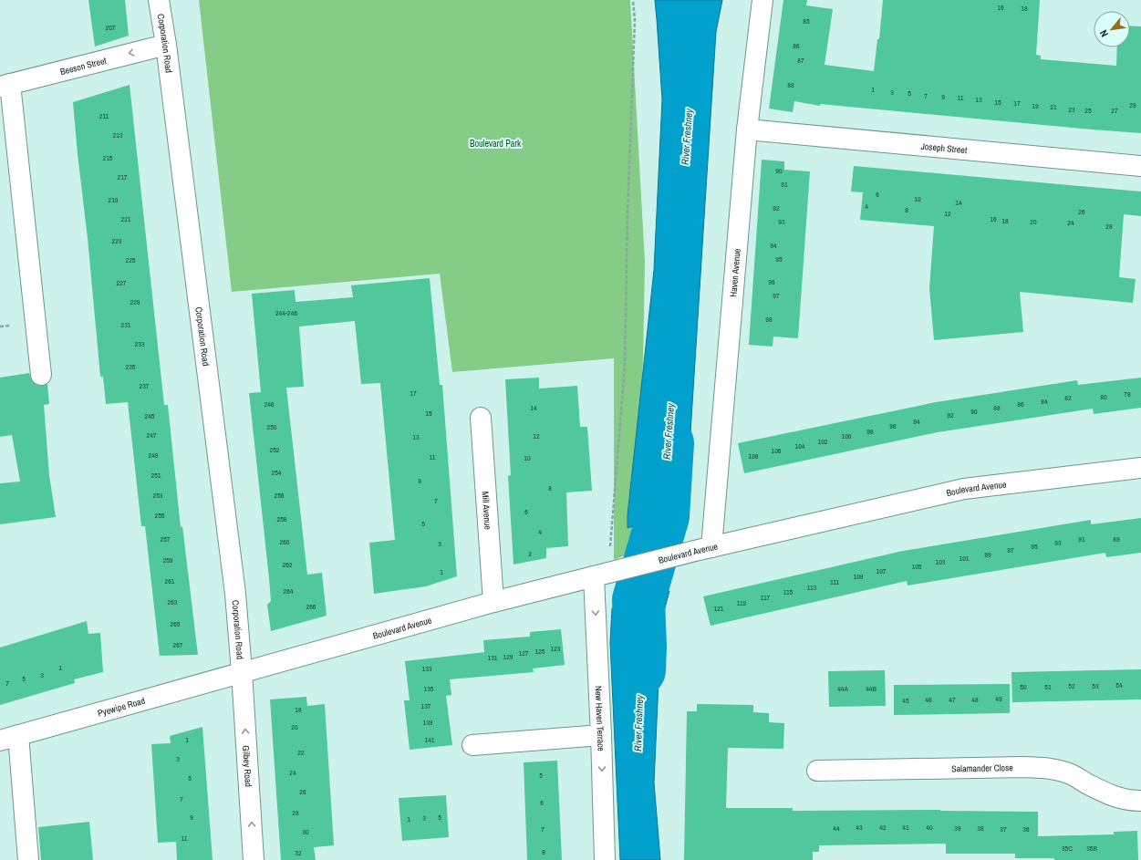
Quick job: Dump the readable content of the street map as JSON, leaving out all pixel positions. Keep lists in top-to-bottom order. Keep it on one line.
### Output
{"streets":{"street":["Corporation Road","Beeson Street","Joseph Street","Haven Avenue","Boulevard Avenue","Mill Avenue","Pyewipe Road","New Haven Terrace","Gilbey Road","Salamander Close"]},"crossings":[["Corporation Road","Beeson Street"],["Corporation Road","Boulevard Avenue"],["Corporation Road","Pyewipe Road"],["Corporation Road","Gilbey Road"],["Joseph Street","Haven Avenue"],["Haven Avenue","Boulevard Avenue"],["Boulevard Avenue","Mill Avenue"],["Boulevard Avenue","Pyewipe Road"],["Boulevard Avenue","New Haven Terrace"],["Boulevard Avenue","Gilbey Road"],["Pyewipe Road","Gilbey Road"]],"one_way":["Beeson Street","New Haven Terrace","Gilbey Road"],"water":["River Freshney"],"parks":["Boulevard Park"],"house_numbers":["16","18","85","207","86","87","88","1","3","5","7","9","11","13","15","17","29","19","21","23","25","27","211","213","215","90","217","91","6","10","219","14","4","92","8","26","12","221","16","18","93","20","24","28","223","94","95","225","96","227","97","229","244-246","98","231","233","235","237","17","78","80","82","84","248","86","14","88","90","15","92","245","94","96","250","98","247","12","100","13","102","104","252","106","249","108","11","10","254","251","9","8","253","256","7","6","255","258","5","4","257","91","89","260","93","3","95","97","2","99","101","259","103","262","105","107","1","109","261","111","113","264","115","117","263","119","266","121","265","267","123","125","127","129","131","1","133","3","5","7","54","52","53","50","51","135","44A","44B","49","46","47","48","45","137","18","139","20","1","141","22","3","24","5","5","26","7","6","28","9","5","3","1","43","42","41","40","44","39","38","7","37","36","30","11","35C","35B","8","32"],"north":"bottom left"}
